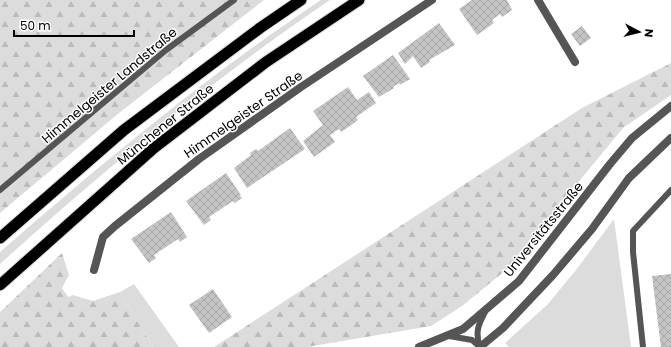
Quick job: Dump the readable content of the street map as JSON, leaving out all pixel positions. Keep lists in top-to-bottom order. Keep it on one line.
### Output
{"streets":{"highway":["Münchener Straße"],"street":["Himmelgeister Straße","Universitätsstraße"],"lane":["Himmelgeister Landstraße"]},"scale_bar":"50 m","north":"right"}
